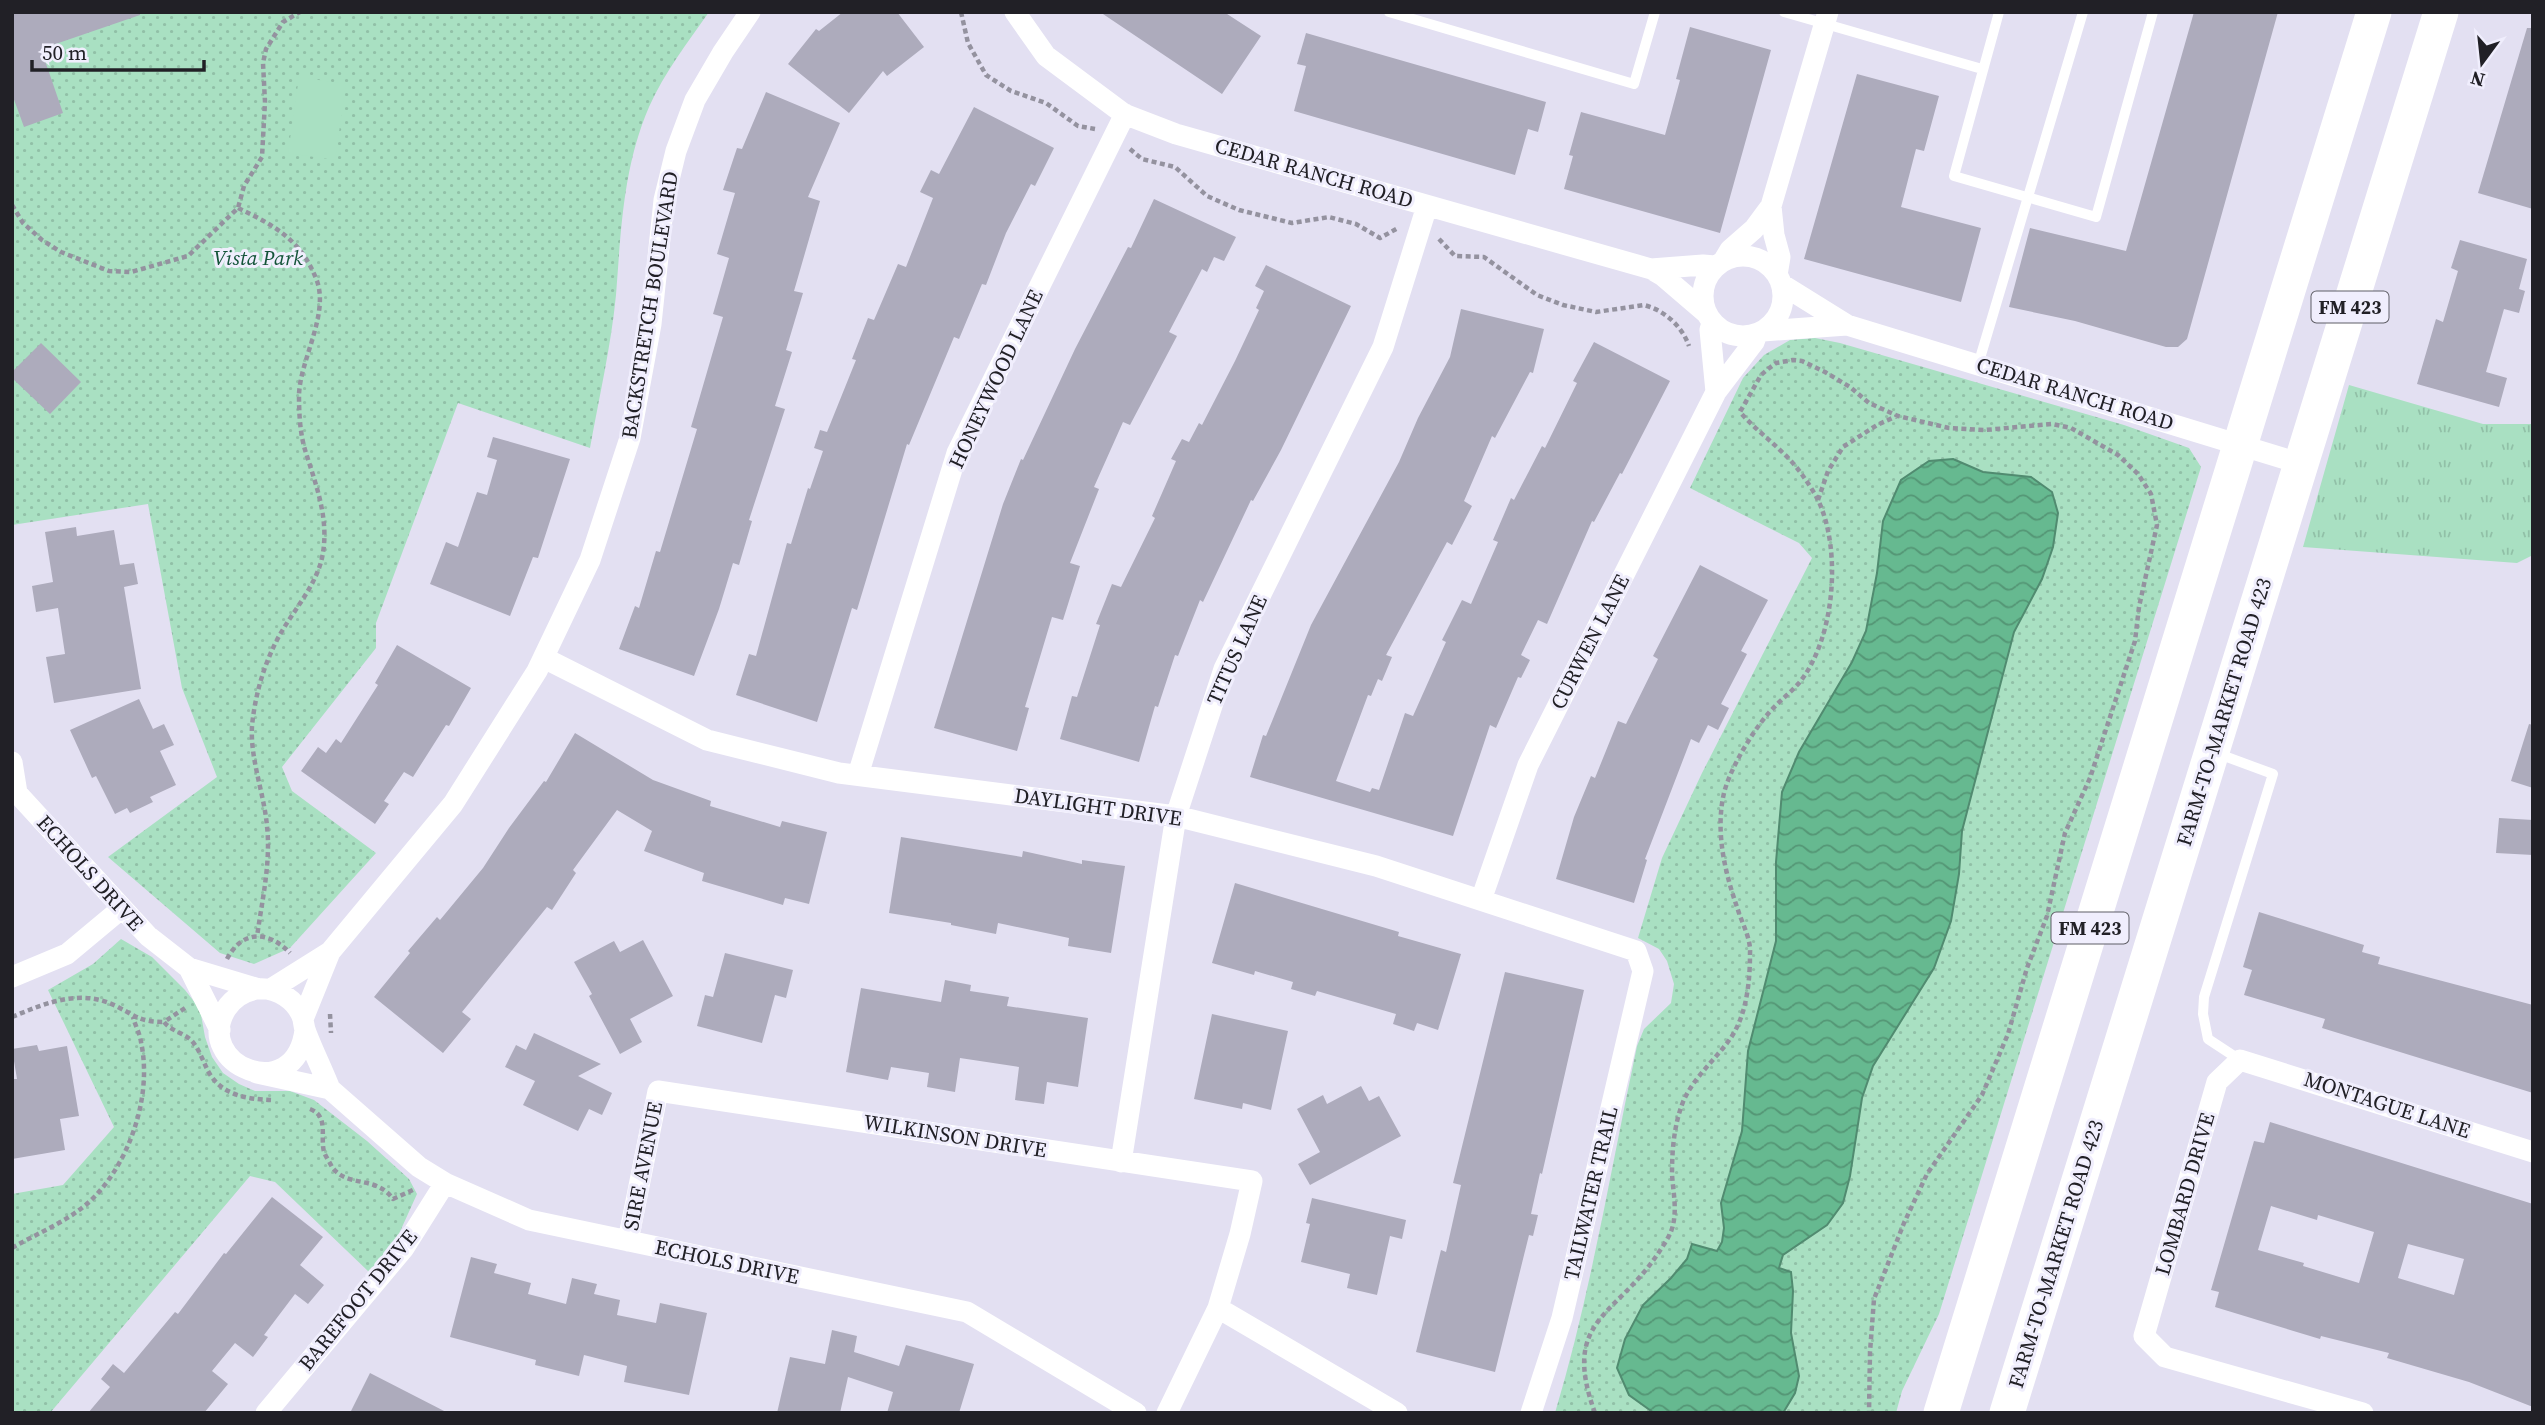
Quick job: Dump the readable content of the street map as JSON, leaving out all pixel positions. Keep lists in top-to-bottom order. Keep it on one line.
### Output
{"streets":{"main road":["FM 423","FARM-TO-MARKET ROAD 423"],"street":["CEDAR RANCH ROAD","BACKSTRETCH BOULEVARD","HONEYWOOD LANE","CURWEN LANE","TITUS LANE","DAYLIGHT DRIVE","ECHOLS DRIVE","MONTAGUE LANE","WILKINSON DRIVE","SIRE AVENUE","TAILWATER TRAIL","LOMBARD DRIVE","BAREFOOT DRIVE"]},"crossings":[["CEDAR RANCH ROAD","FM 423"],["CEDAR RANCH ROAD","HONEYWOOD LANE"],["CEDAR RANCH ROAD","CURWEN LANE"],["CEDAR RANCH ROAD","TITUS LANE"],["CEDAR RANCH ROAD","FARM-TO-MARKET ROAD 423"],["BACKSTRETCH BOULEVARD","DAYLIGHT DRIVE"],["BACKSTRETCH BOULEVARD","ECHOLS DRIVE"],["HONEYWOOD LANE","DAYLIGHT DRIVE"],["CURWEN LANE","DAYLIGHT DRIVE"],["TITUS LANE","DAYLIGHT DRIVE"],["TITUS LANE","WILKINSON DRIVE"],["DAYLIGHT DRIVE","TAILWATER TRAIL"],["ECHOLS DRIVE","SIRE AVENUE"],["ECHOLS DRIVE","BAREFOOT DRIVE"],["MONTAGUE LANE","LOMBARD DRIVE"],["WILKINSON DRIVE","SIRE AVENUE"]],"parks":["Vista Park"],"scale_bar":"50 m","north":"bottom"}
